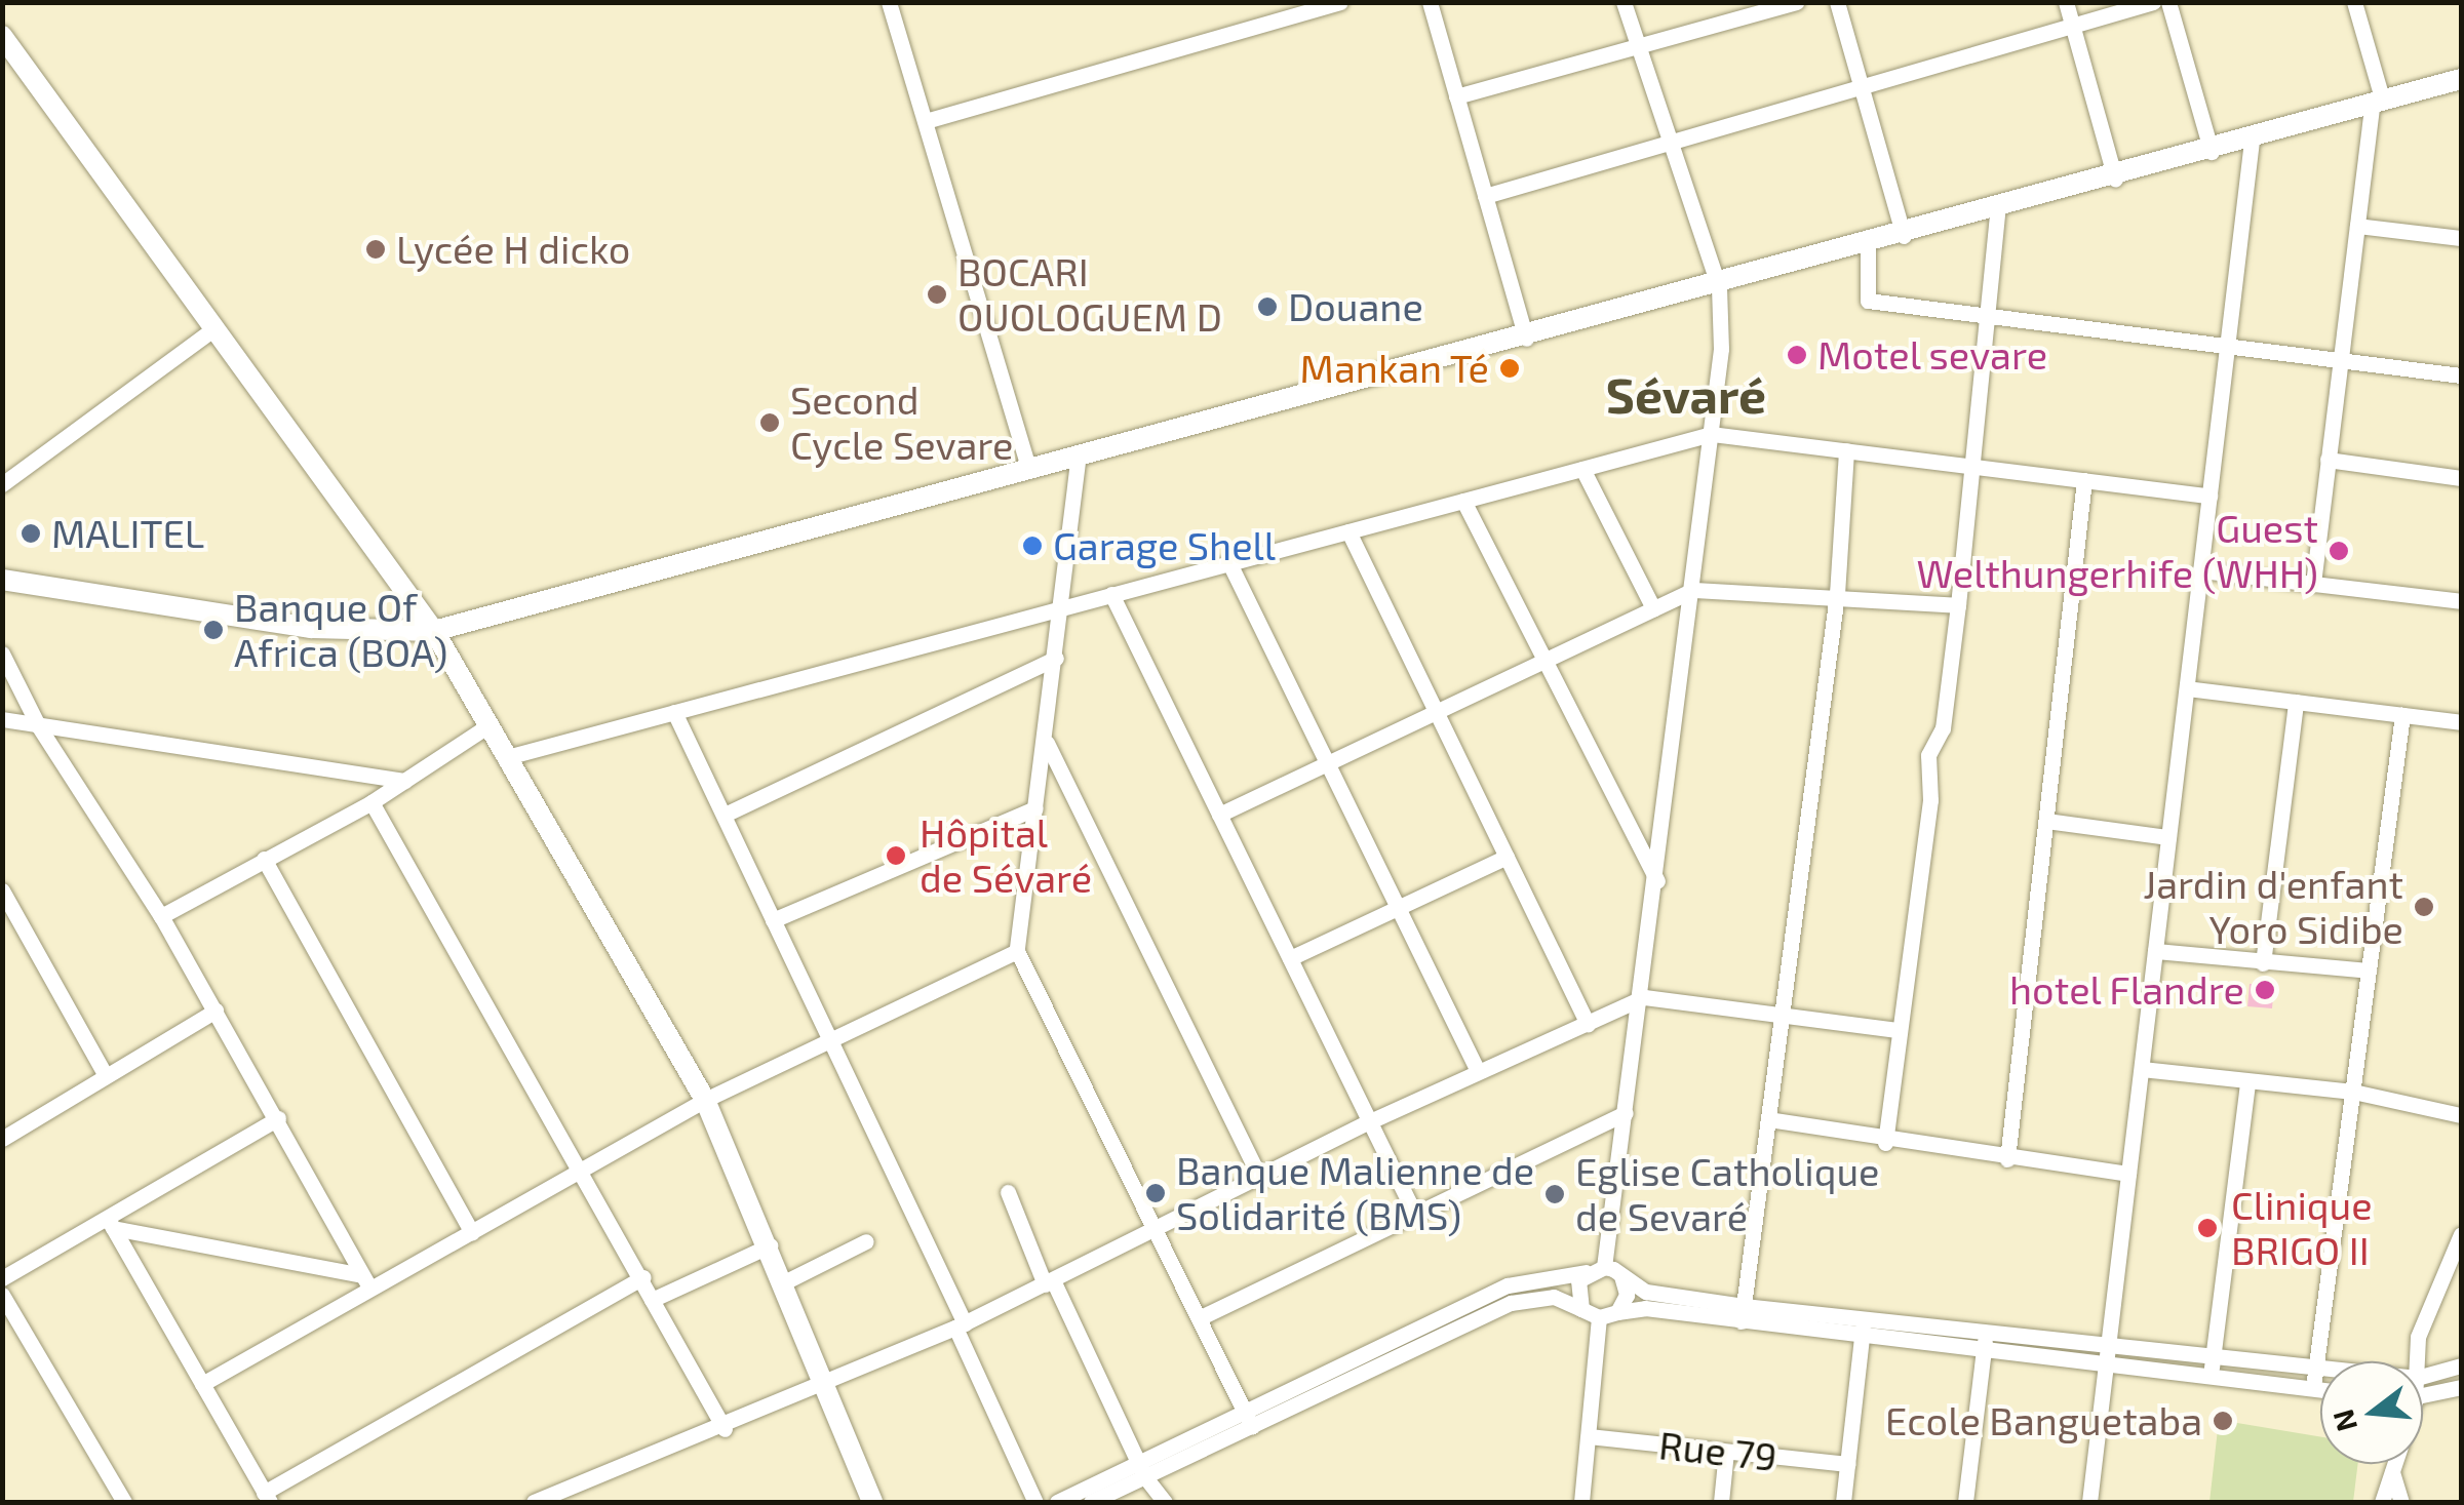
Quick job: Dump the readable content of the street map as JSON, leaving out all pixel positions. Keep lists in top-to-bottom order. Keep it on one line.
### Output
{"streets":{"street":["Rue 79"]},"districts":["Sévaré"],"places":["Lycée H dicko","BOCARI OUOLOGUEM D","Douane","Motel sevare","Mankan Té","Second Cycle Sevare","MALITEL","Garage Shell","Guest Welthungerhife (WHH)","Banque Of Africa (BOA)","Hôpital de Sévaré","Jardin d'enfant Yoro Sidibe","hotel Flandre","Banque Malienne de Solidarité (BMS)","Eglise Catholique de Sevaré","Clinique BRIGO II","Ecole Banguetaba"],"north":"left"}
